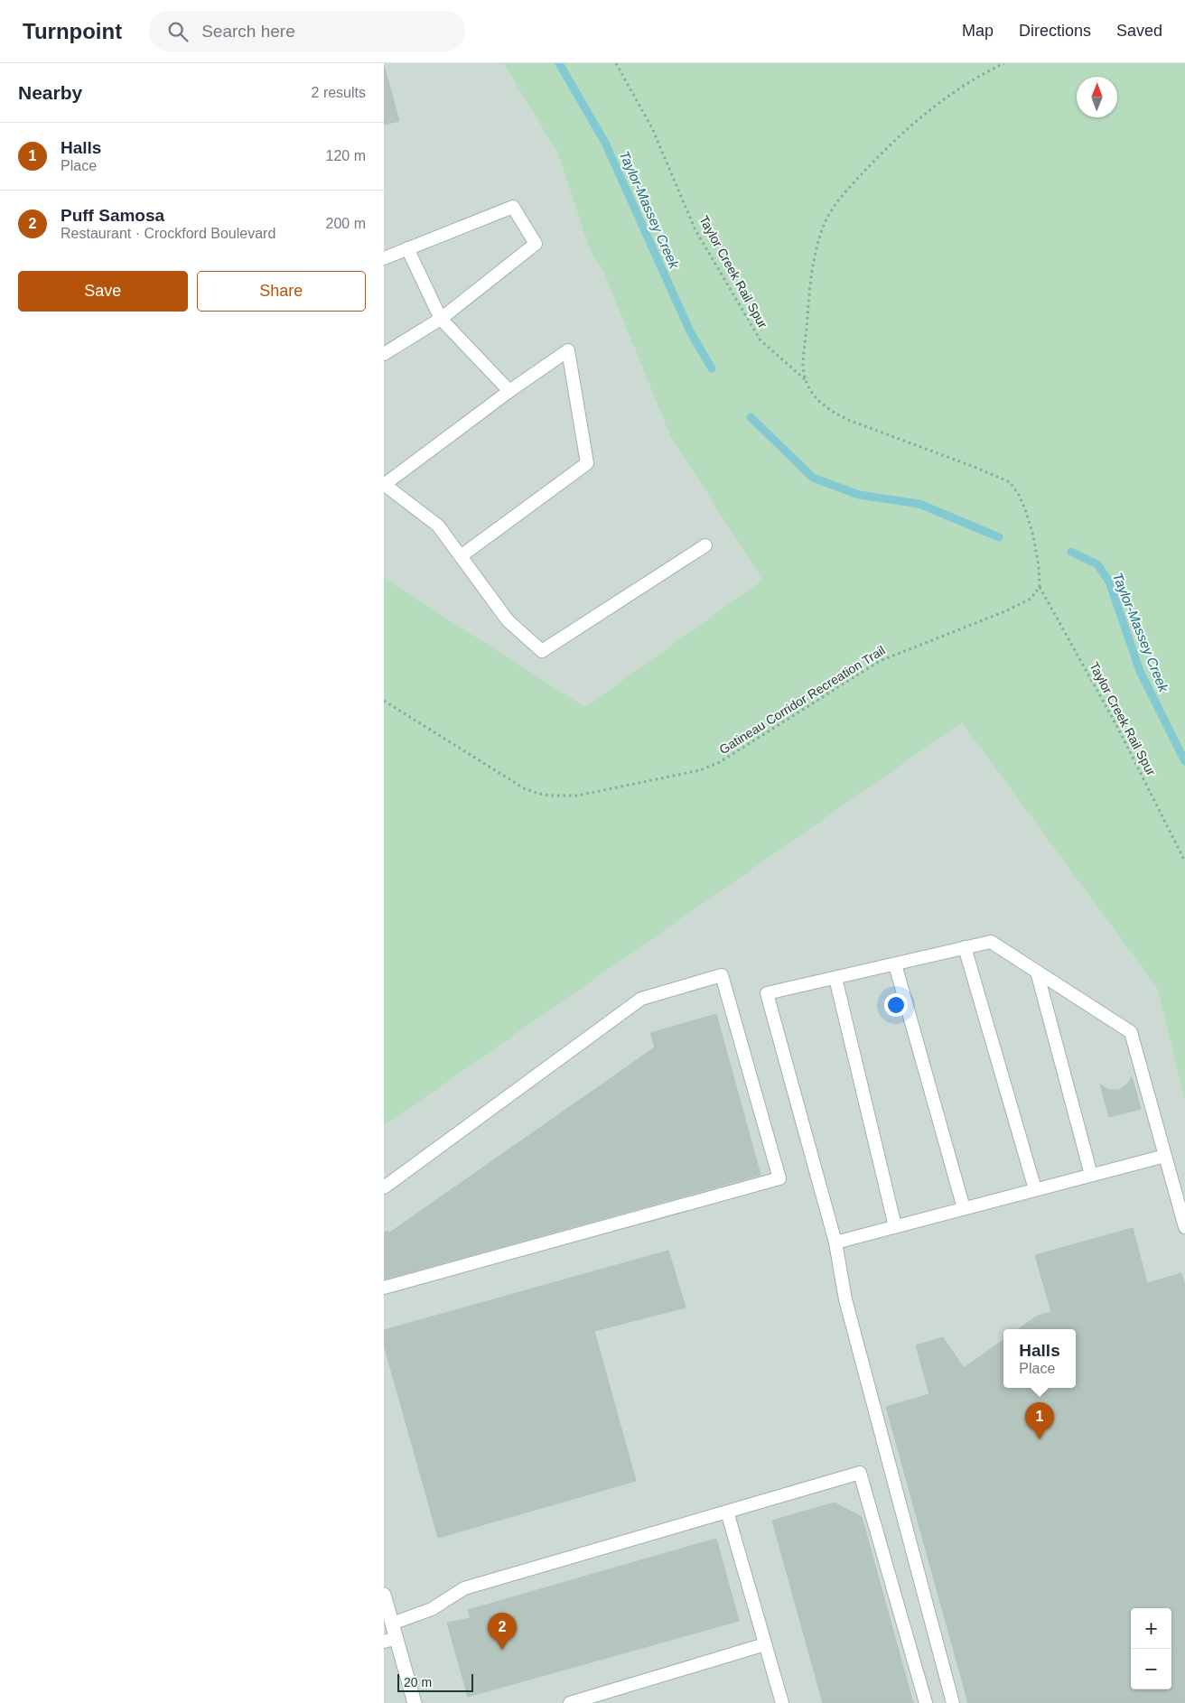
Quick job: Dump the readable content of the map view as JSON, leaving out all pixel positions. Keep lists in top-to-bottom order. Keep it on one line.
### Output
{"streets":{"path":["Taylor Creek Rail Spur","Gatineau Corridor Recreation Trail"]},"crossings":[["Taylor Creek Rail Spur","Gatineau Corridor Recreation Trail"]],"water":["Taylor-Massey Creek"],"scale_bar":"20 m","north":"top","page":{"header":"Turnpoint","search":"Search here","nav":["Map","Directions","Saved"],"heading":["Nearby","2 results"],"list":[{"mark":"1","name":"Halls","note":"Place","value":"120 m"},{"mark":"2","name":"Puff Samosa","note":"Restaurant · Crockford Boulevard","value":"200 m"}],"buttons":["Save","Share"],"popup":["Halls","Place"],"pins":["1","2"],"map_buttons":["+","−"],"scale":"20 m"}}
